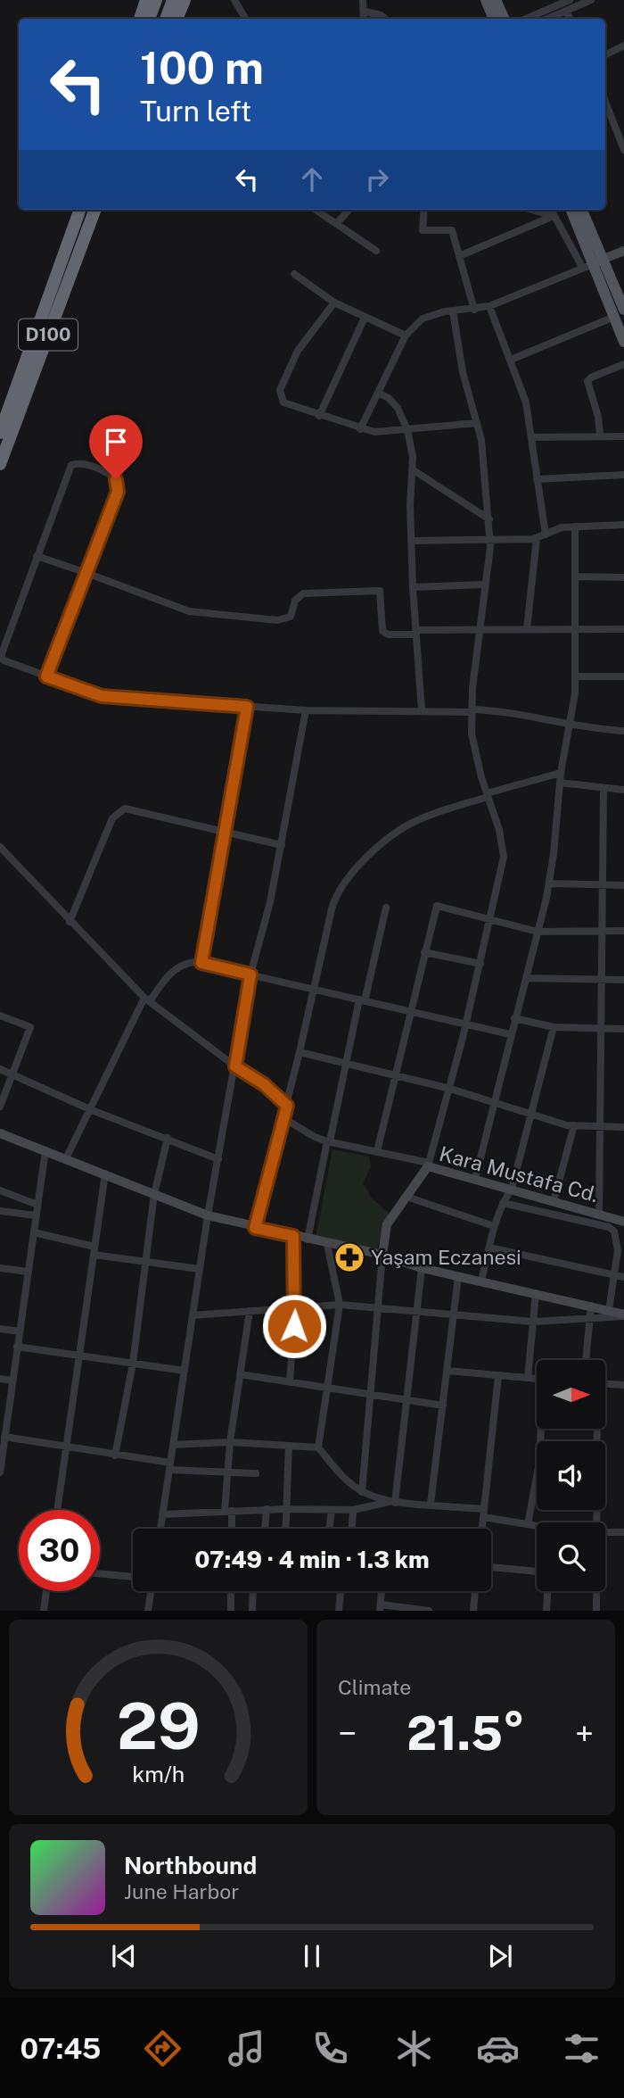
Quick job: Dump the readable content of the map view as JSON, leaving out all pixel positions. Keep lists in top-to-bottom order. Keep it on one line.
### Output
{"streets":{"highway":["D100"],"street":["Kara Mustafa Cd."]},"places":{"pharmacy":["Yaşam Eczanesi"]},"north":"right","page":{"turn":["100 m","Turn left"],"limit":"30","trip":"07:49 · 4 min · 1.3 km","tile":"Climate","heat":["−","21.5°","+"],"song":["Northbound","June Harbor"],"tabs":"07:45","gauge":["29","km/h"]}}
